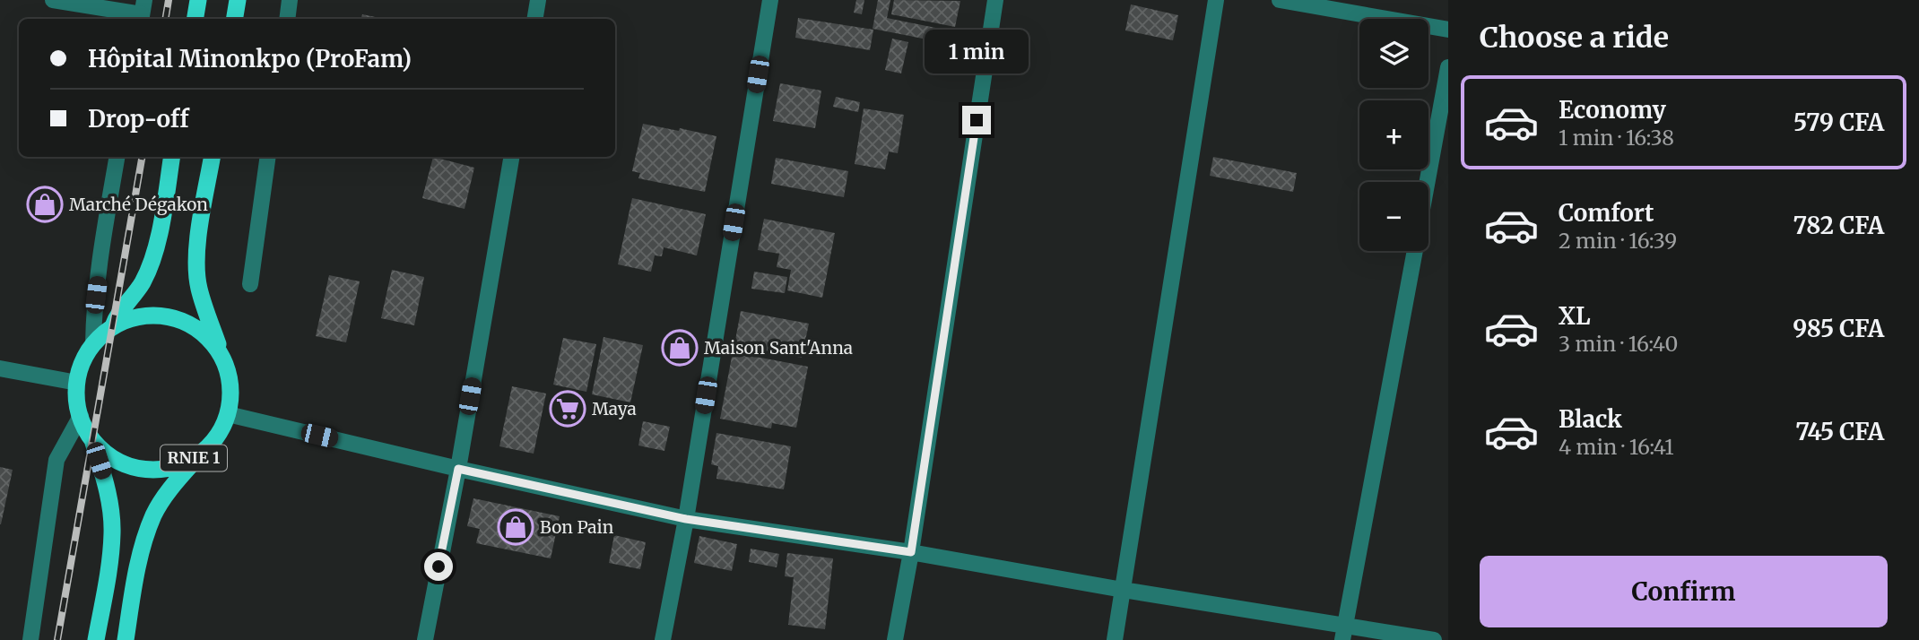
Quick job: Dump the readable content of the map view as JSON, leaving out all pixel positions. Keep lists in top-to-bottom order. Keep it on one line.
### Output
{"streets":{"highway":["RNIE 1"]},"places":{"shop":["Marché Dégakon","Maison Sant'Anna","Bon Pain"],"supermarket":["Maya"]},"page":{"heading":"Choose a ride","map_buttons":["+","−"],"banner":["Hôpital Minonkpo (ProFam)","Drop-off"],"bubble":"1 min","list":[{"name":"Economy","note":"1 min · 16:38","value":"579 CFA"},{"name":"Comfort","note":"2 min · 16:39","value":"782 CFA"},{"name":"XL","note":"3 min · 16:40","value":"985 CFA"},{"name":"Black","note":"4 min · 16:41","value":"745 CFA"}],"buttons":"Confirm"}}
